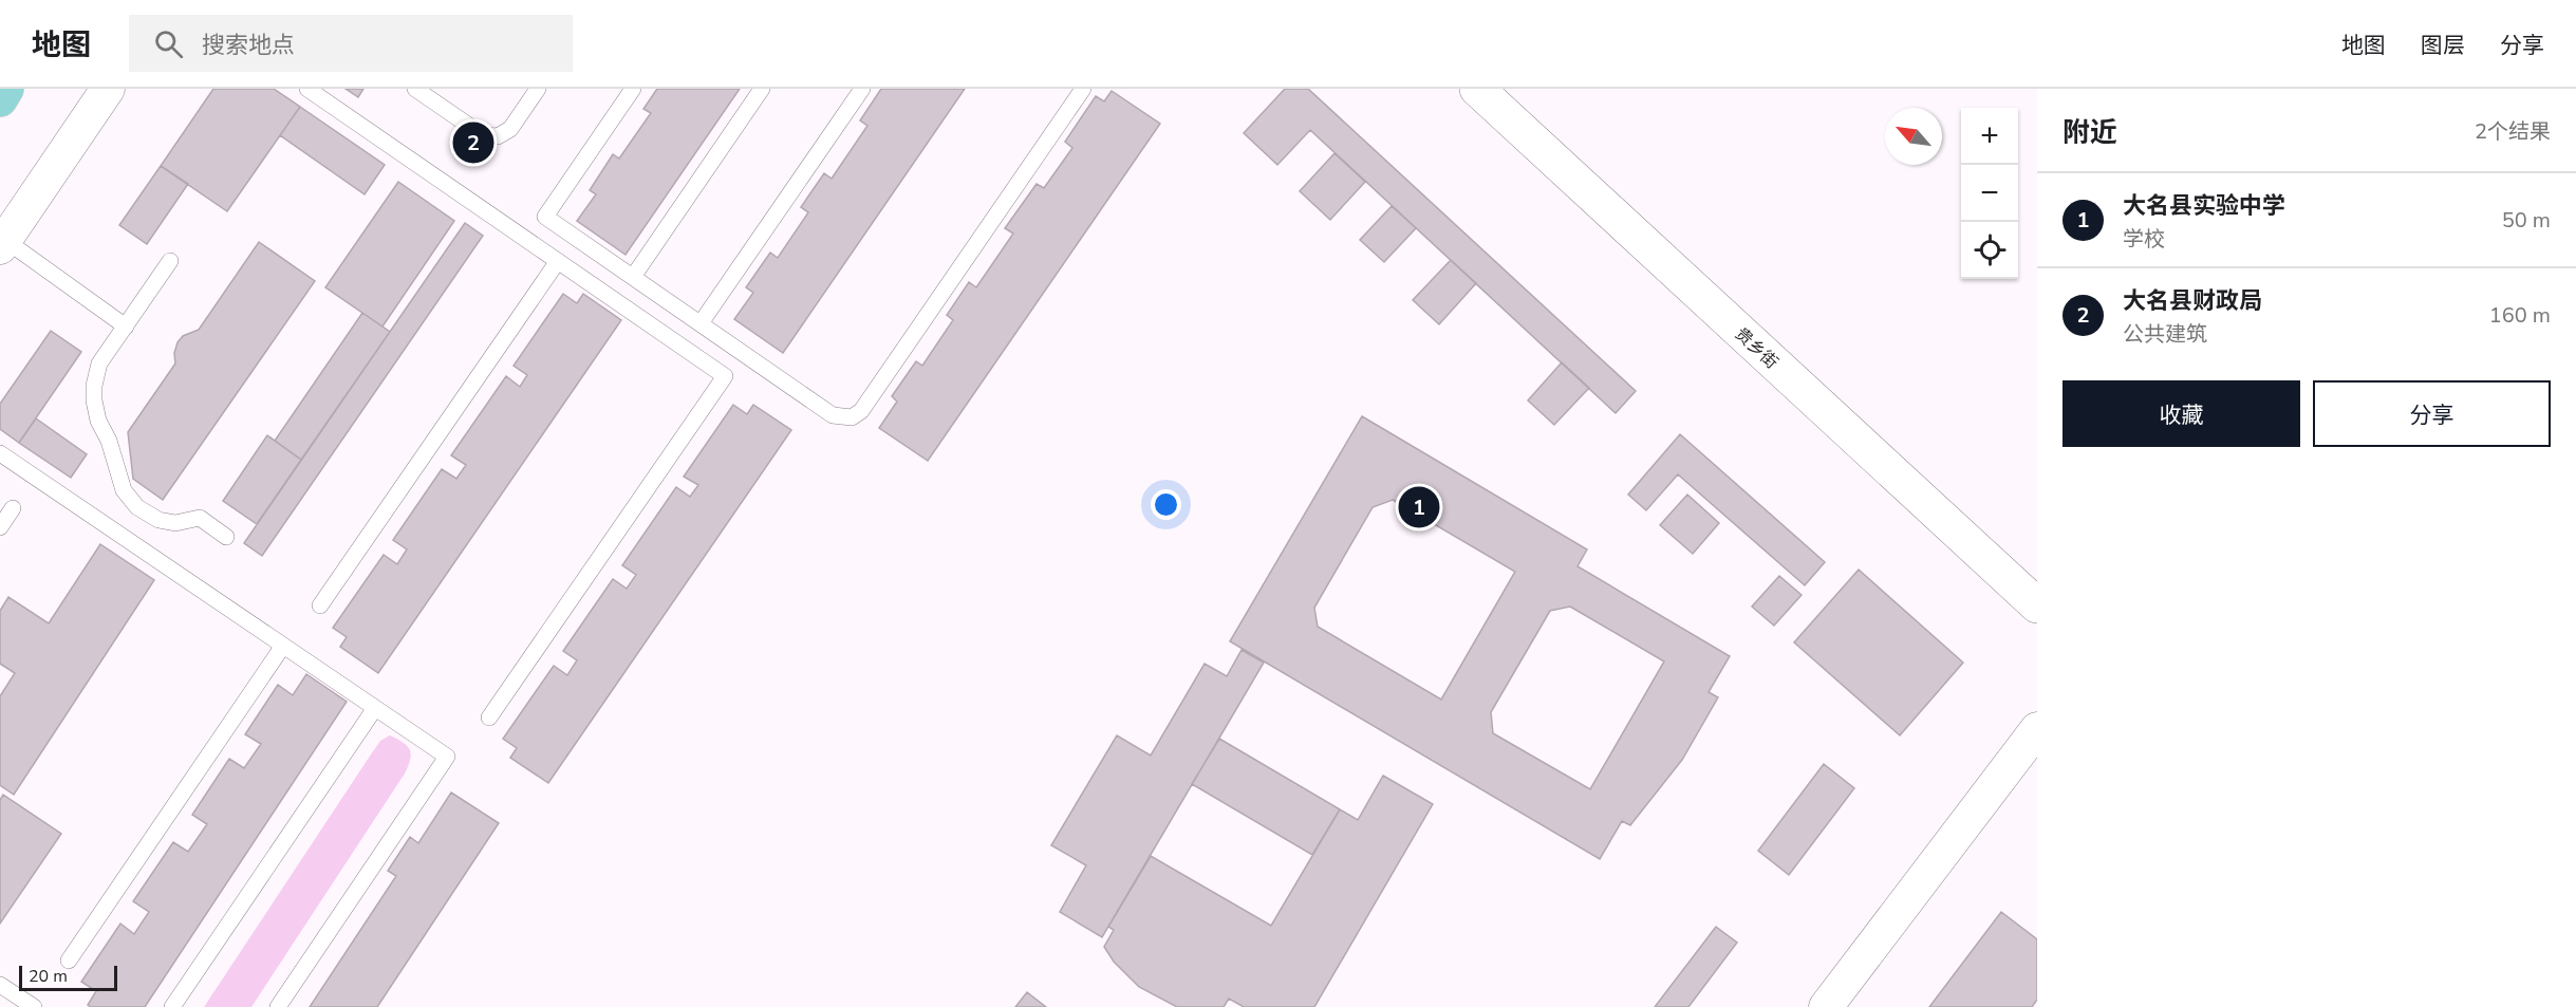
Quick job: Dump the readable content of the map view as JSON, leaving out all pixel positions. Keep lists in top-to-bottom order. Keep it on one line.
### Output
{"streets":{"street":["贵乡街"]},"scale_bar":"20 m","north":"top left","page":{"header":"地图","search":"搜索地点","nav":["地图","图层","分享"],"heading":["附近","2个结果"],"map_buttons":["+","−"],"pins":["2","1"],"list":[{"mark":"1","name":"大名县实验中学","note":"学校","value":"50 m"},{"mark":"2","name":"大名县财政局","note":"公共建筑","value":"160 m"}],"buttons":["收藏","分享"],"scale":"20 m"}}
